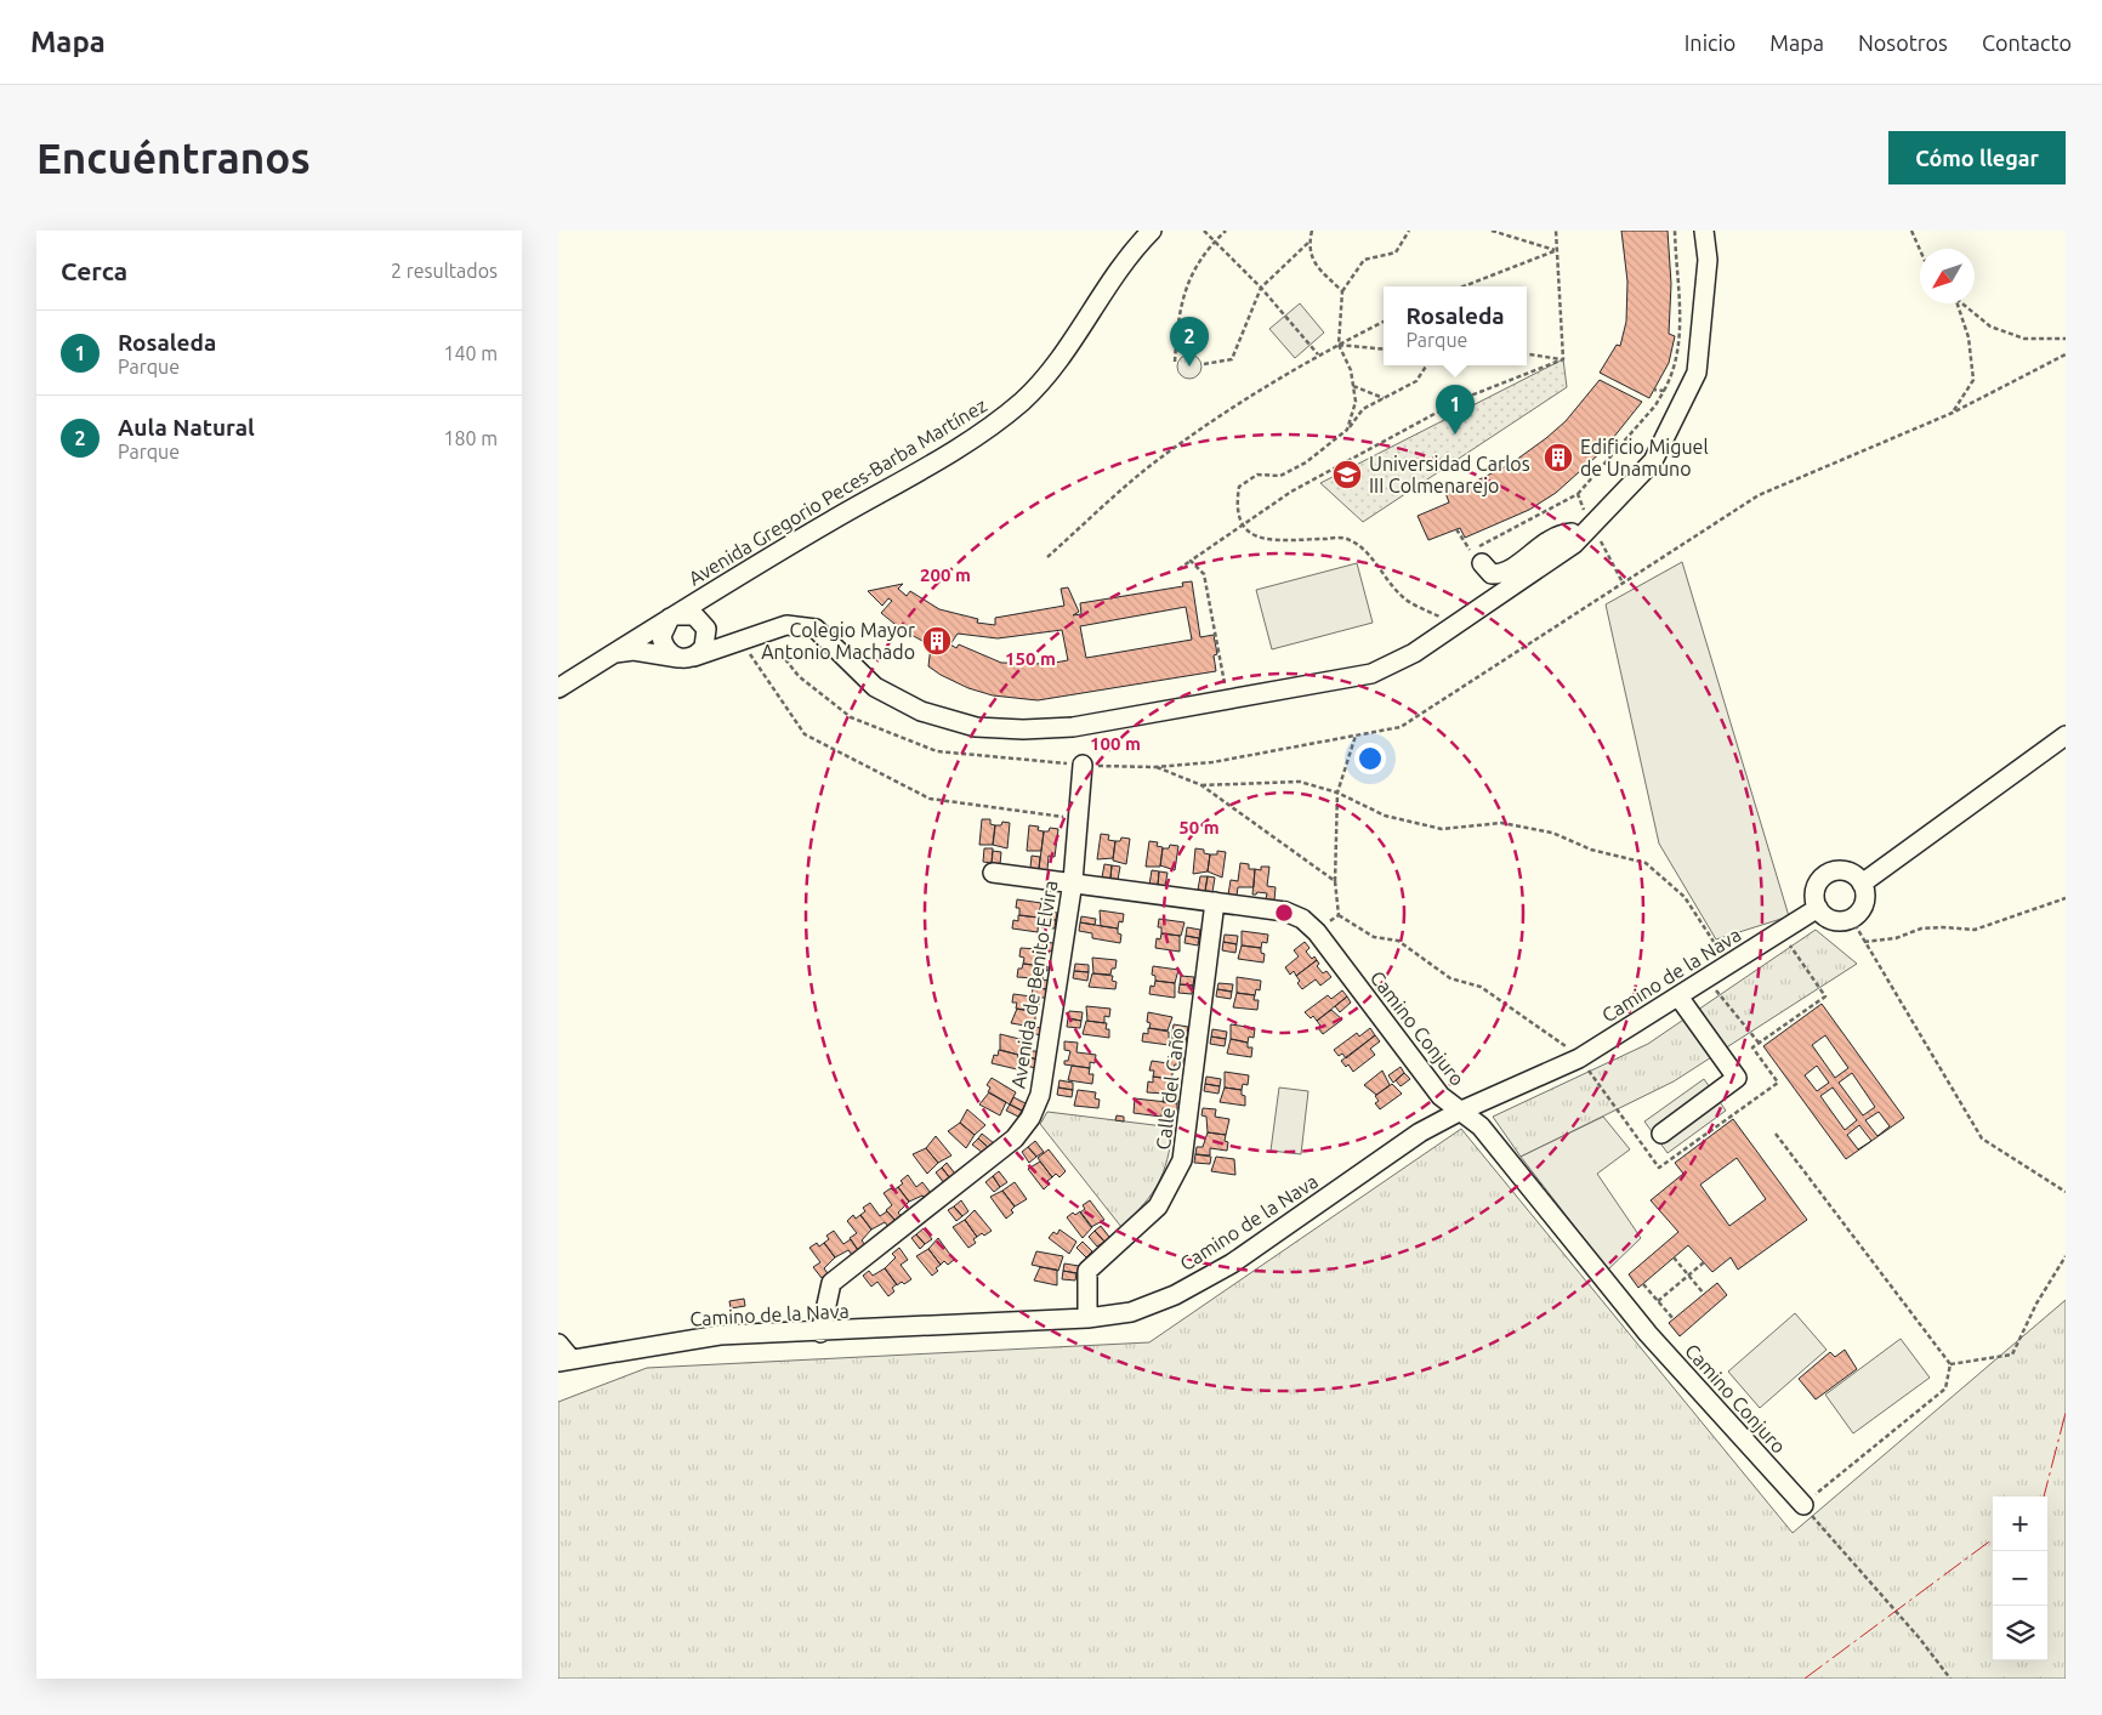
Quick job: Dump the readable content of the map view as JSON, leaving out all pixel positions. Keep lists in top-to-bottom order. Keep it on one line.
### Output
{"streets":{"street":["Avenida Gregorio Peces-Barba Martínez","Camino de la Nava","Avenida de Benito Elvira","Camino Conjuro","Calle del Caño"]},"crossings":[["Camino de la Nava","Avenida de Benito Elvira"],["Camino de la Nava","Camino Conjuro"],["Camino de la Nava","Calle del Caño"],["Avenida de Benito Elvira","Camino Conjuro"],["Camino Conjuro","Calle del Caño"]],"places":{"building":["Edificio Miguel de Unamuno","Colegio Mayor Antonio Machado"],"school or university":["Universidad Carlos III Colmenarejo"]},"north":"bottom left","page":{"header":"Mapa","nav":["Inicio","Mapa","Nosotros","Contacto"],"buttons":"Cómo llegar","title":"Encuéntranos","heading":["Cerca","2 resultados"],"popup":["Rosaleda","Parque"],"list":[{"mark":"1","name":"Rosaleda","note":"Parque","value":"140 m"},{"mark":"2","name":"Aula Natural","note":"Parque","value":"180 m"}],"pins":["2","1"],"map_buttons":["+","−"]},"rings":["200 m","150 m","100 m","50 m"]}
